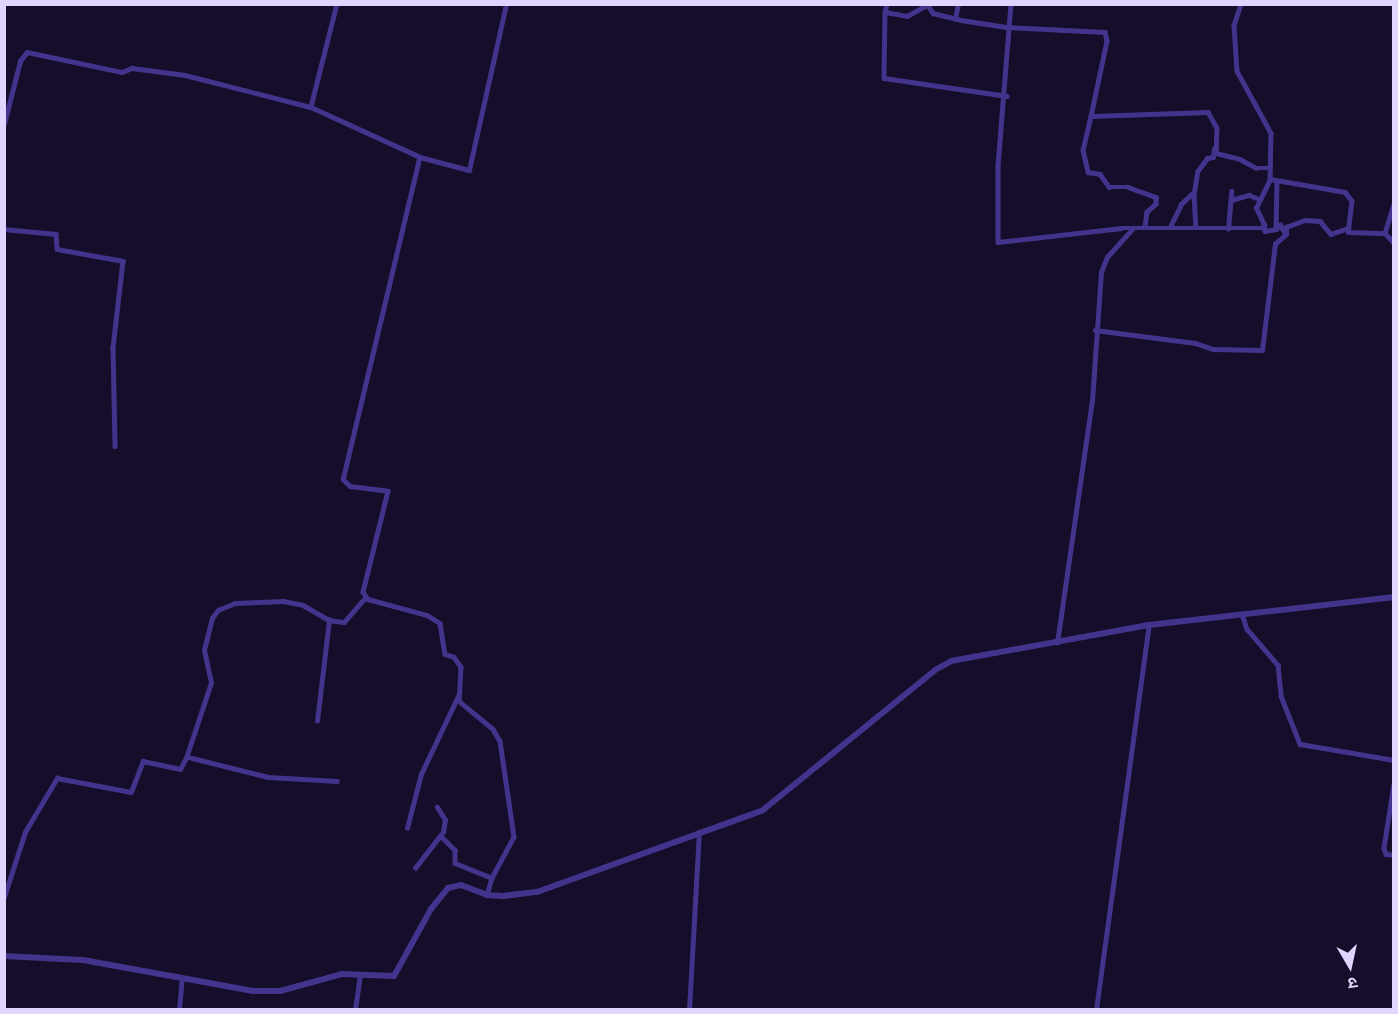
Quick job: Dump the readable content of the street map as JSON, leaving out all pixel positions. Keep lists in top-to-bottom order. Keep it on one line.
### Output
{"north":"bottom"}
